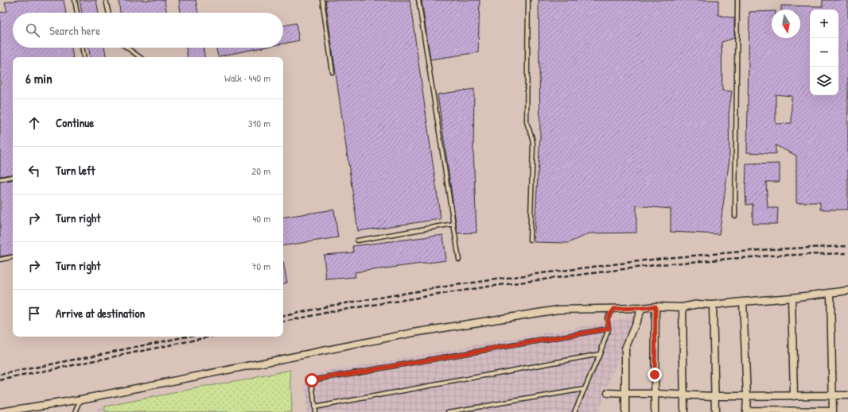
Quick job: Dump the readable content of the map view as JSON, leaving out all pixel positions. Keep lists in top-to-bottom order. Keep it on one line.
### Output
{"north":"bottom","page":{"map_buttons":["+","−"],"search":"Search here","heading":["6 min","Walk · 440 m"],"list":[["Continue","310 m"],["Turn left","20 m"],["Turn right","40 m"],["Turn right","70 m"],"Arrive at destination"]}}
